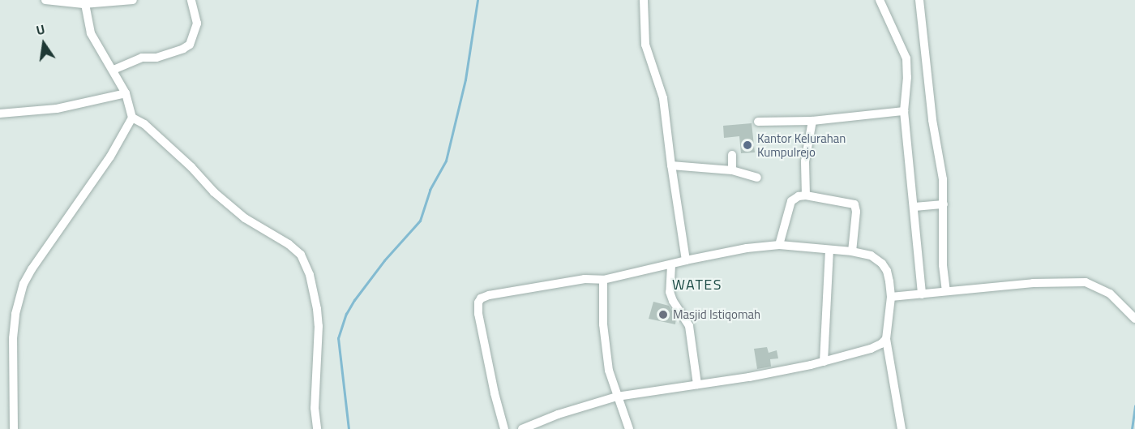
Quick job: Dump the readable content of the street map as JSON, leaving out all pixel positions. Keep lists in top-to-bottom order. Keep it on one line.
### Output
{"districts":["WATES"],"places":["Kantor Kelurahan Kumpulrejo","Masjid Istiqomah"],"north":"top"}
